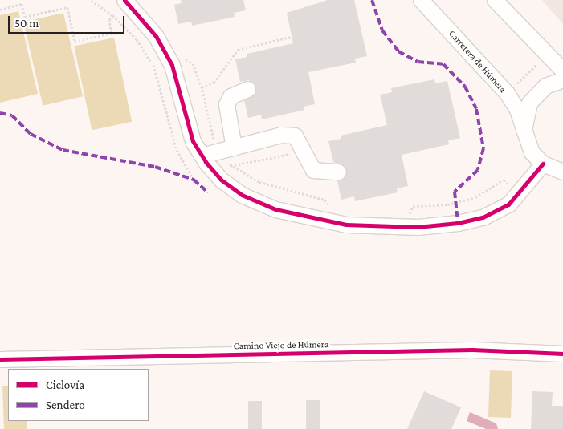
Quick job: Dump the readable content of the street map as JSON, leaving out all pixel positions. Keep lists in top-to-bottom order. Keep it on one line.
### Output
{"streets":{"street":["Carretera de Húmera","Camino Viejo de Húmera"]},"legend":["Ciclovía","Sendero"],"scale_bar":"50 m"}
